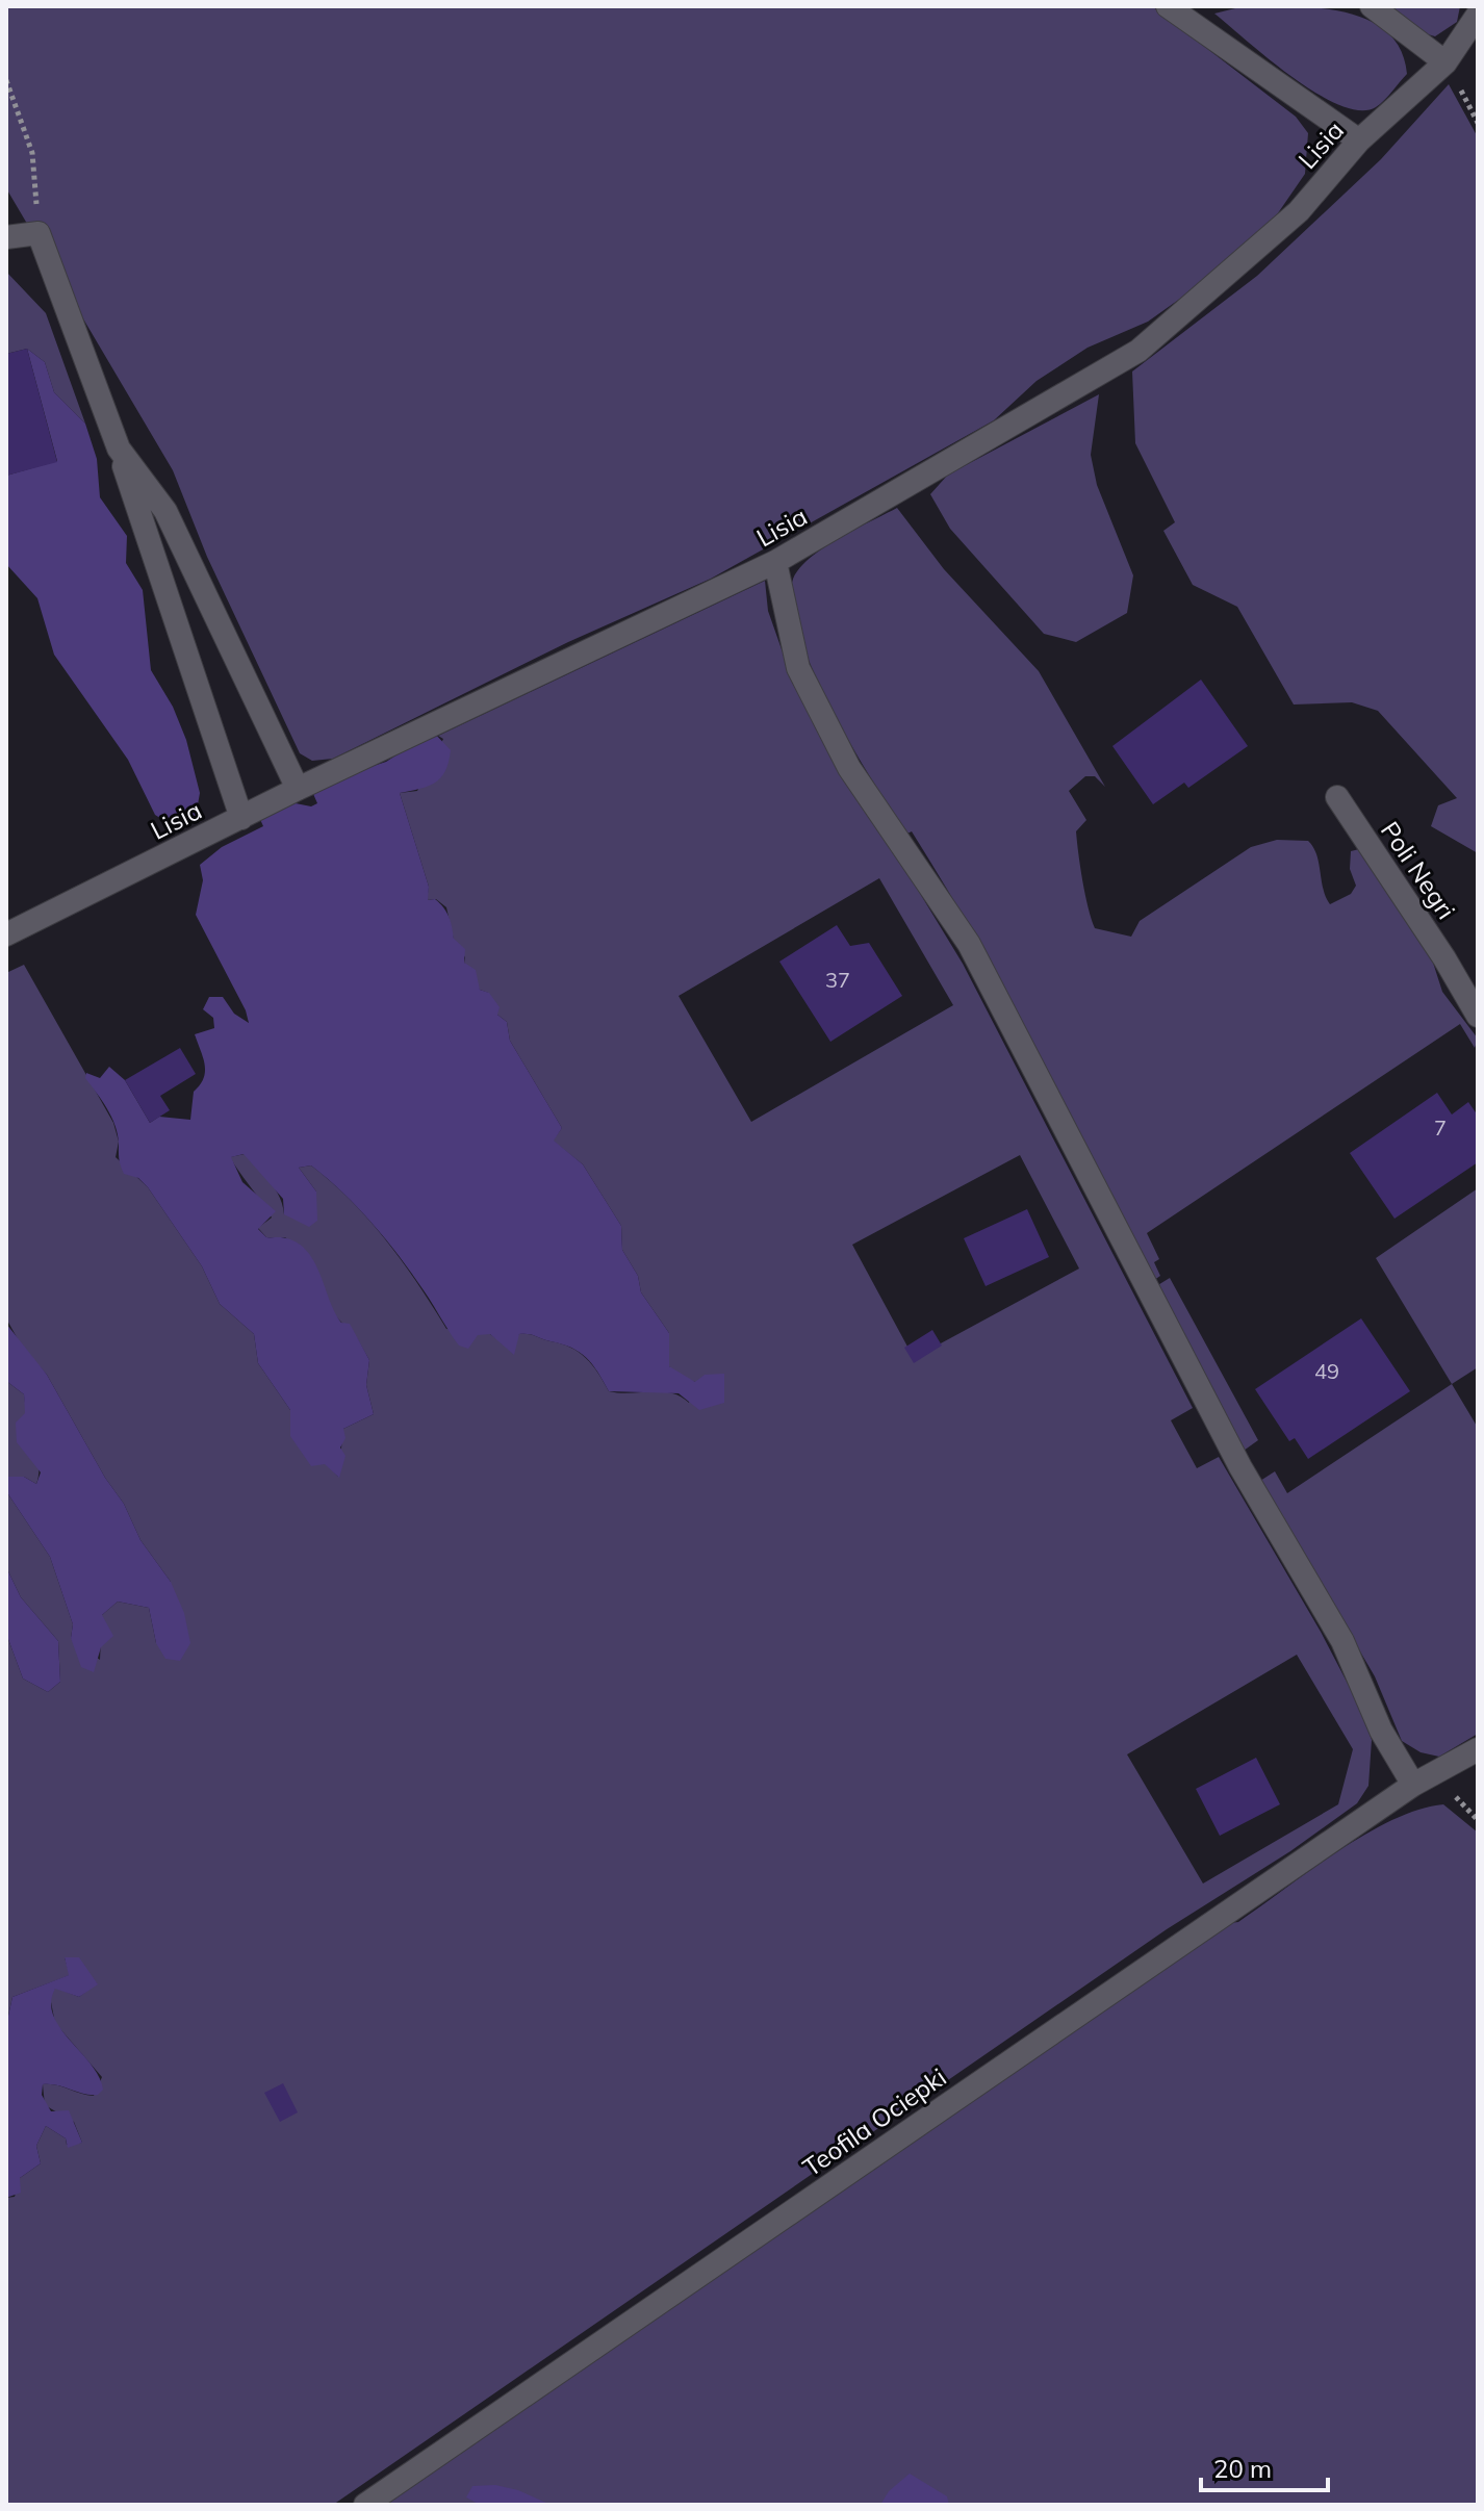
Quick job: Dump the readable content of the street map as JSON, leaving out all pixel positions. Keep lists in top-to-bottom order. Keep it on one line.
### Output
{"streets":{"street":["Lisia","Poli Negri","Teofila Ociepki"]},"house_numbers":["37","7","49"],"scale_bar":"20 m"}
